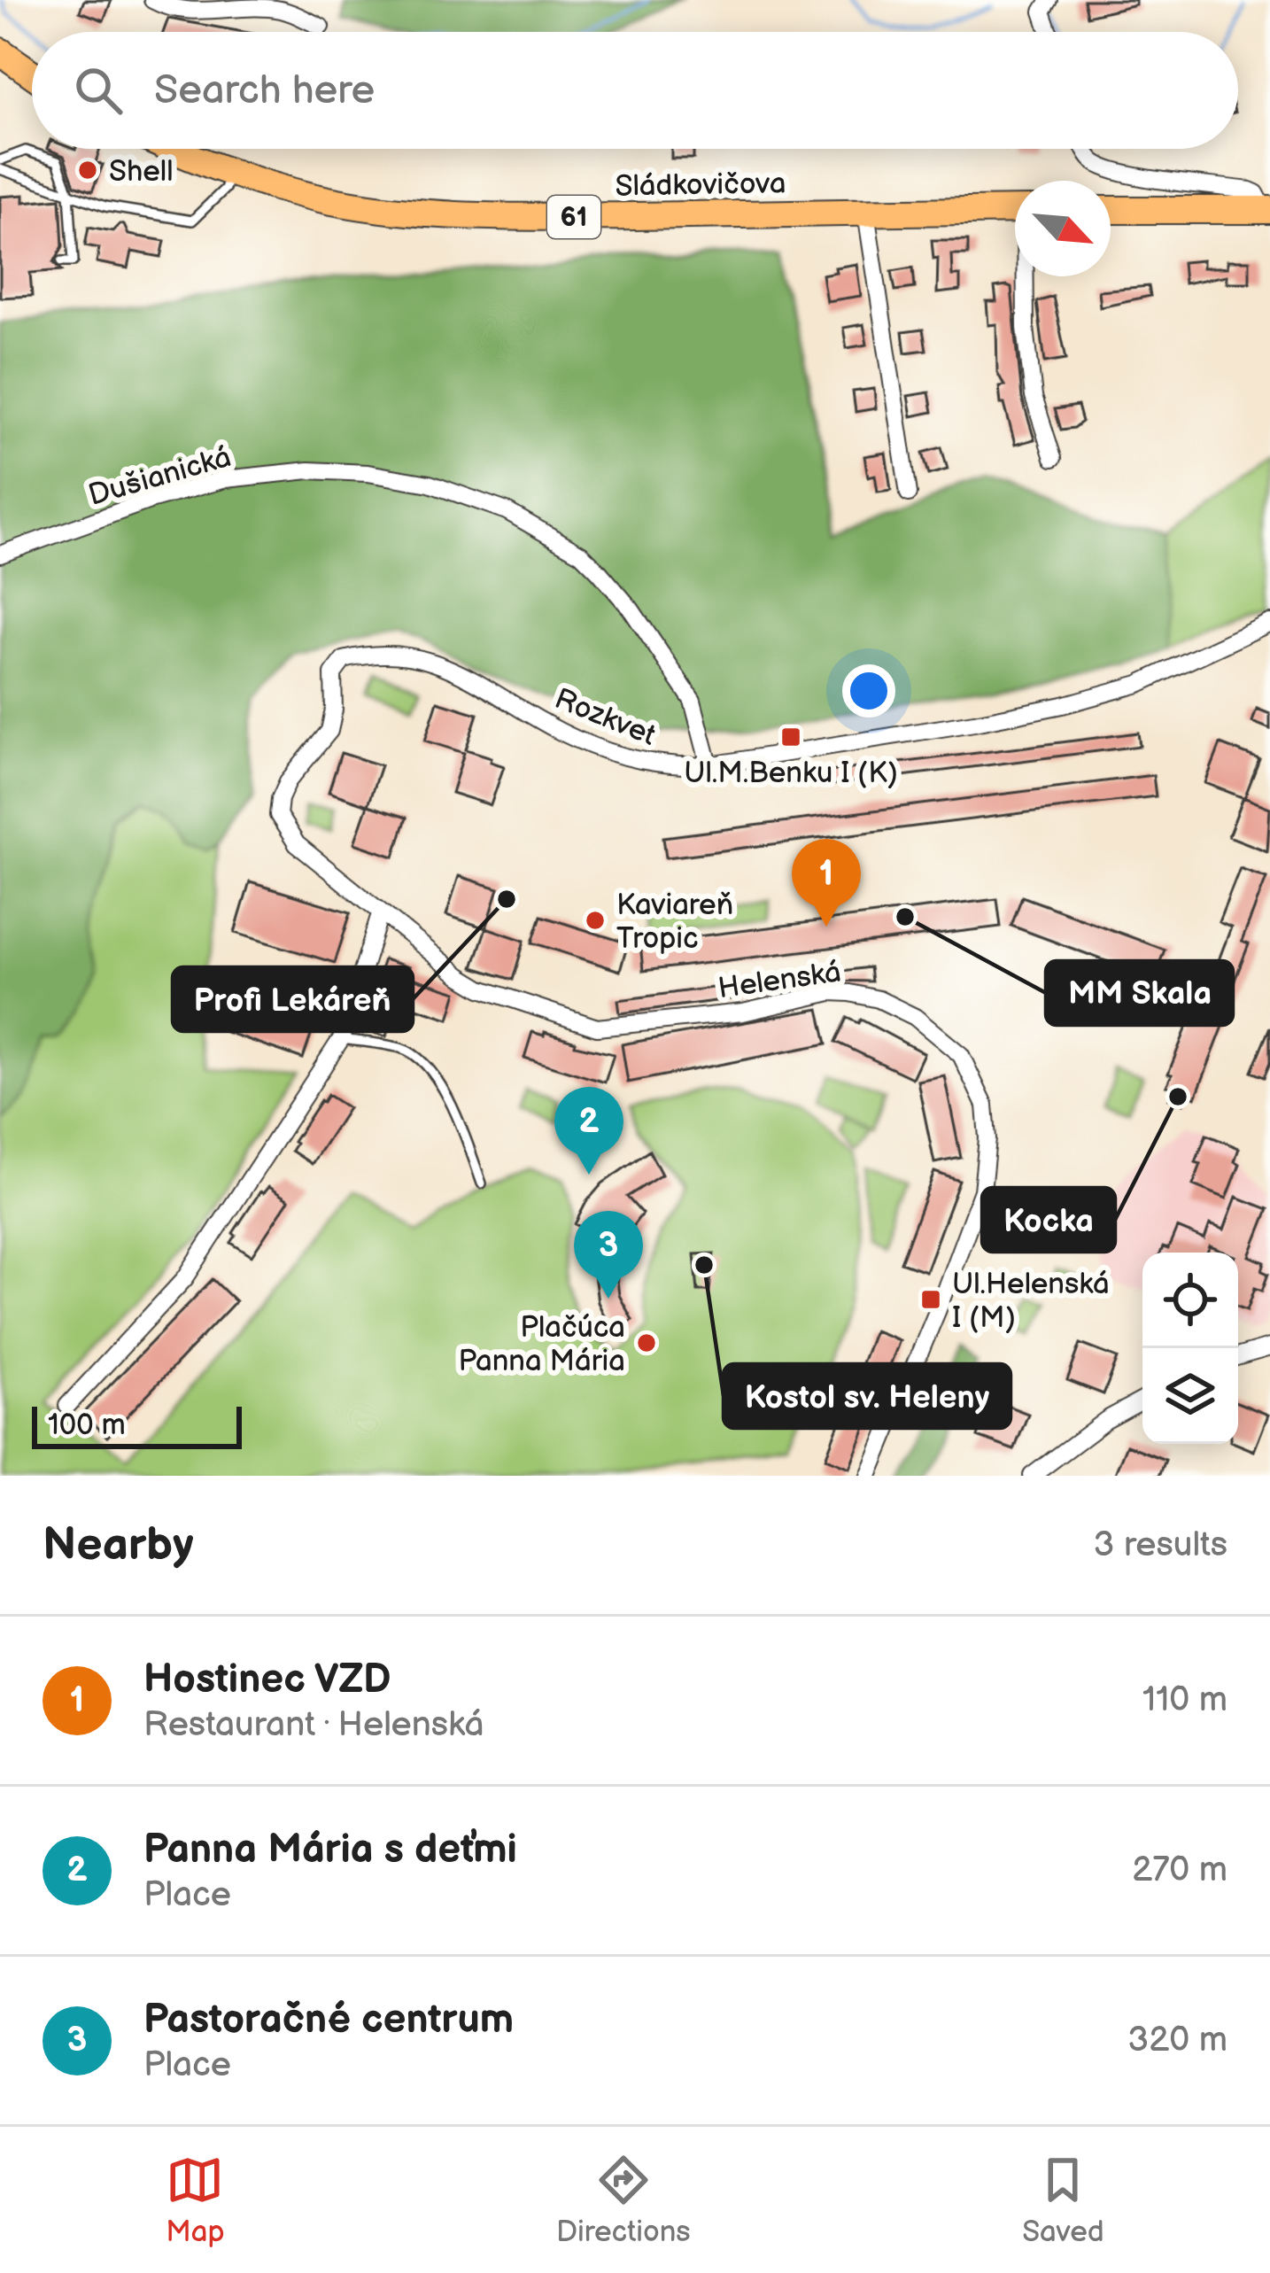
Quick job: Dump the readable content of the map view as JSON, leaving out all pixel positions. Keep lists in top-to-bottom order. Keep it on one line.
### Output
{"streets":{"main road":["Sládkovičova","61"],"street":["Dušianická","Rozkvet","Helenská"]},"crossings":[["Dušianická","Rozkvet"],["Rozkvet","Helenská"]],"places":{"other":["Shell","Profi Lekáreň","MM Skala","Kaviareň Tropic","Kocka","Kostol sv. Heleny","Plačúca Panna Mária"],"transit":["Ul.M.Benku I (K)","Ul.Helenská I (M)"]},"scale_bar":"100 m","north":"bottom right","page":{"search":"Search here","pins":["1","2","3"],"scale":"100 m","heading":["Nearby","3 results"],"list":[{"mark":"1","name":"Hostinec VZD","note":"Restaurant · Helenská","value":"110 m"},{"mark":"2","name":"Panna Mária s deťmi","note":"Place","value":"270 m"},{"mark":"3","name":"Pastoračné centrum","note":"Place","value":"320 m"}],"nav":["Map","Directions","Saved"]}}
